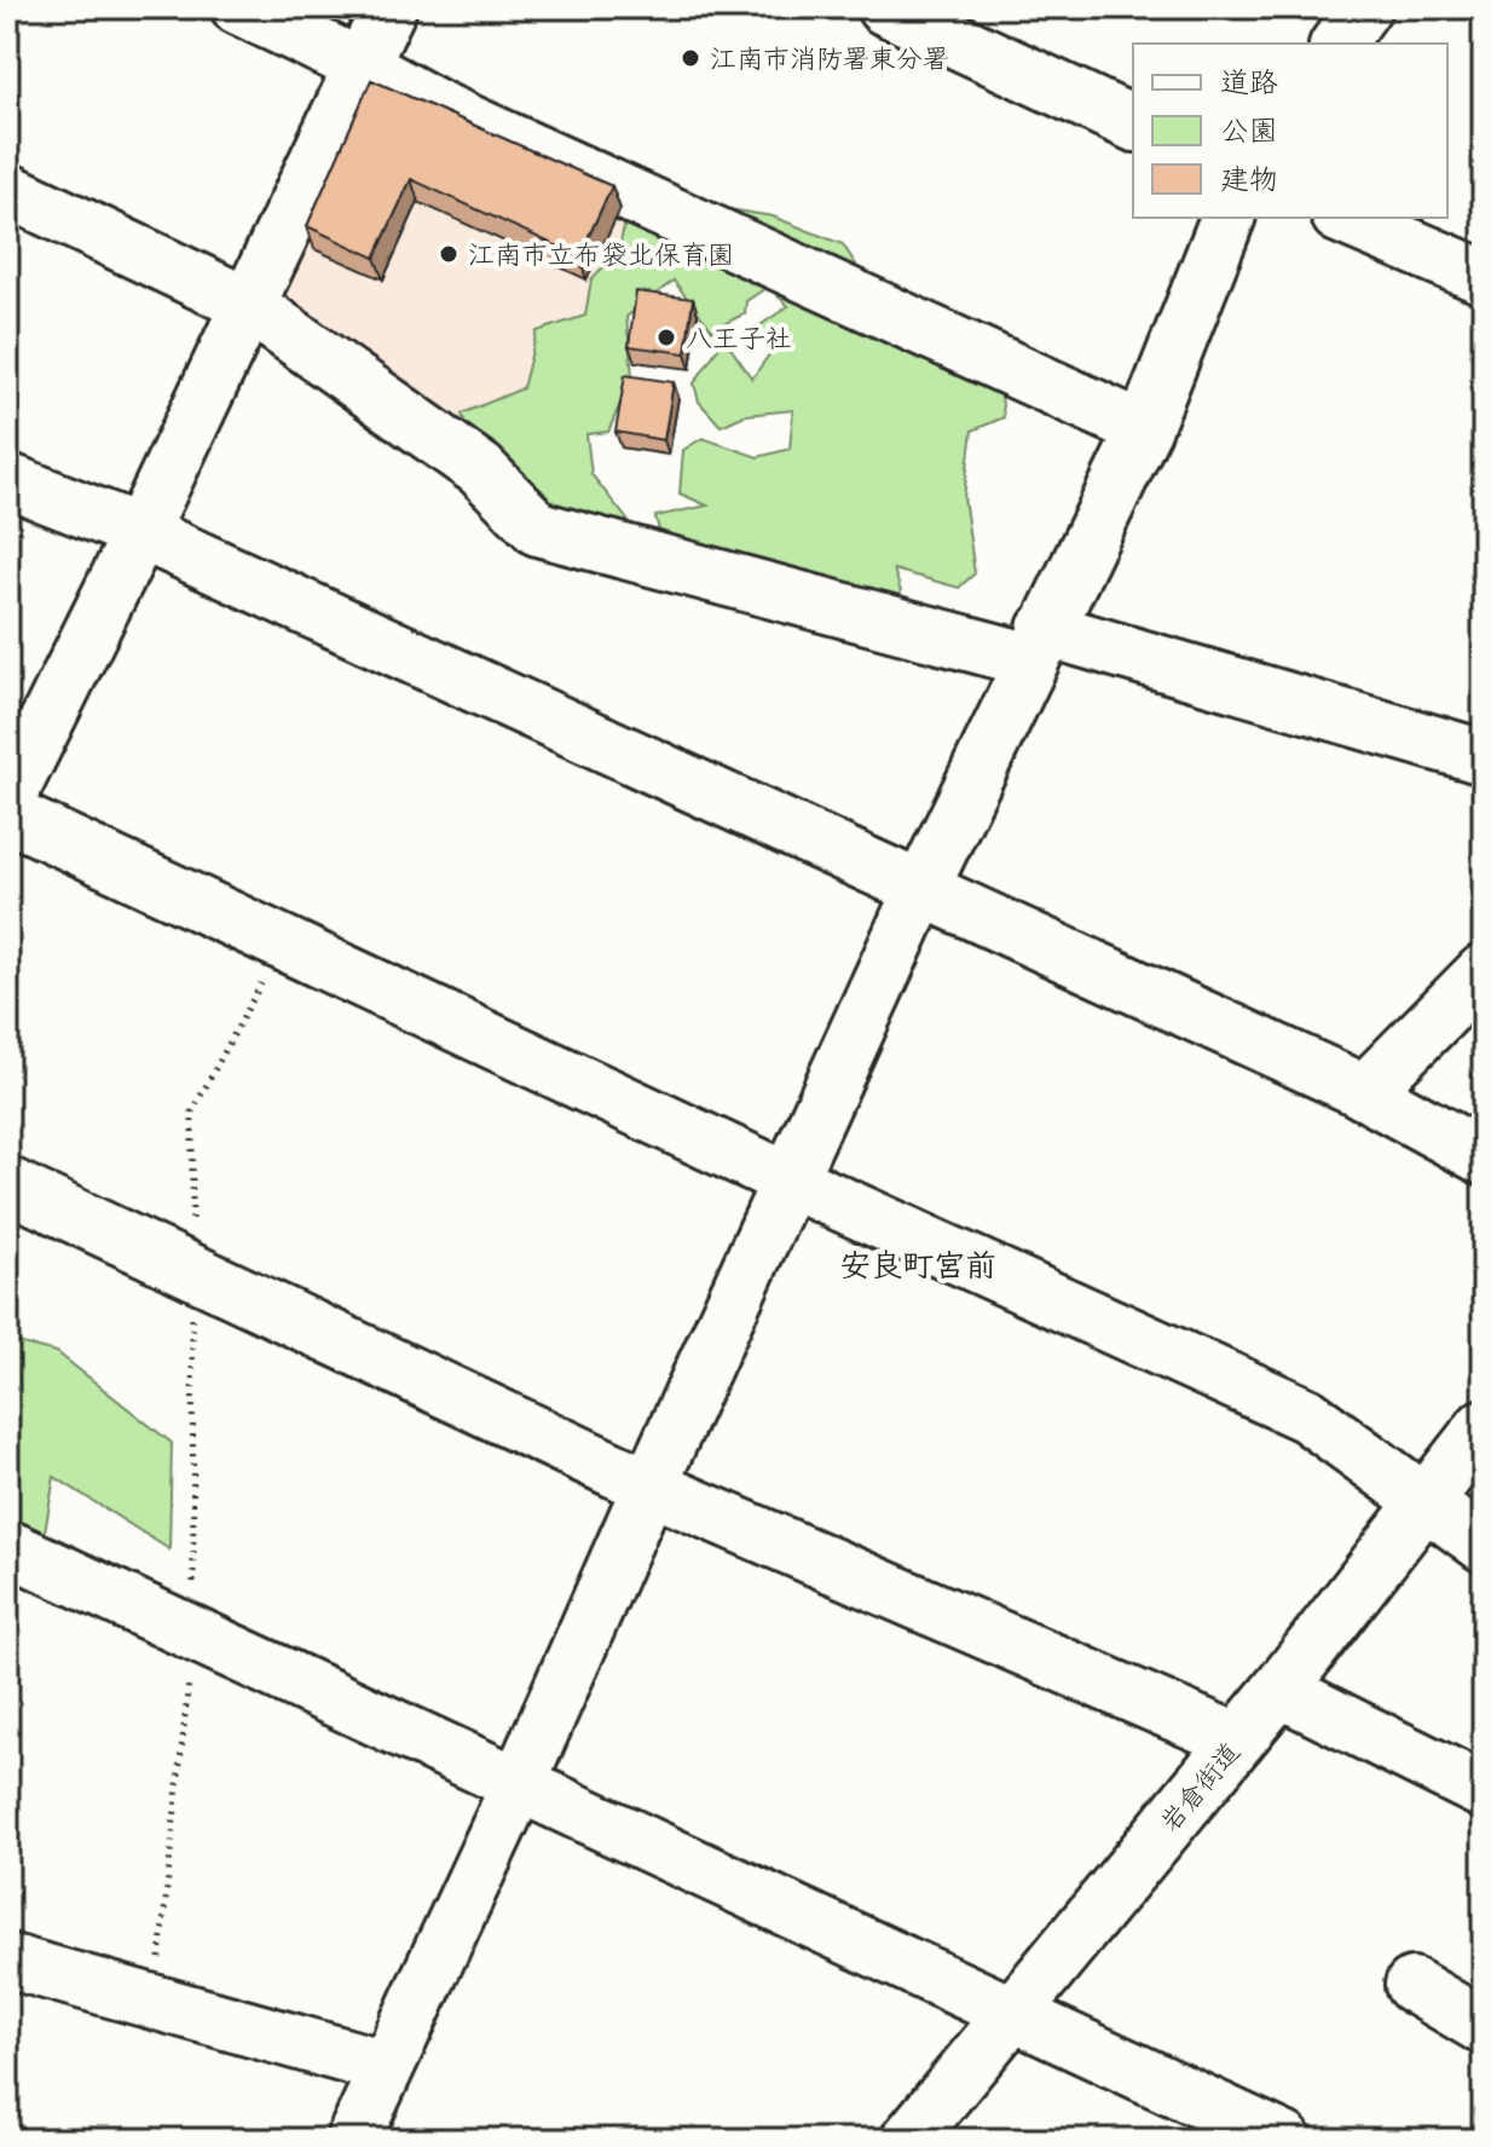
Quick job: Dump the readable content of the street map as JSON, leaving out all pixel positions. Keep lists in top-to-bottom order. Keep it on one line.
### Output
{"streets":{"street":["岩倉街道"]},"districts":["安良町宮前"],"places":["江南市消防署東分署","江南市立布袋北保育園","八王子社"],"legend":["道路","公園","建物"]}
